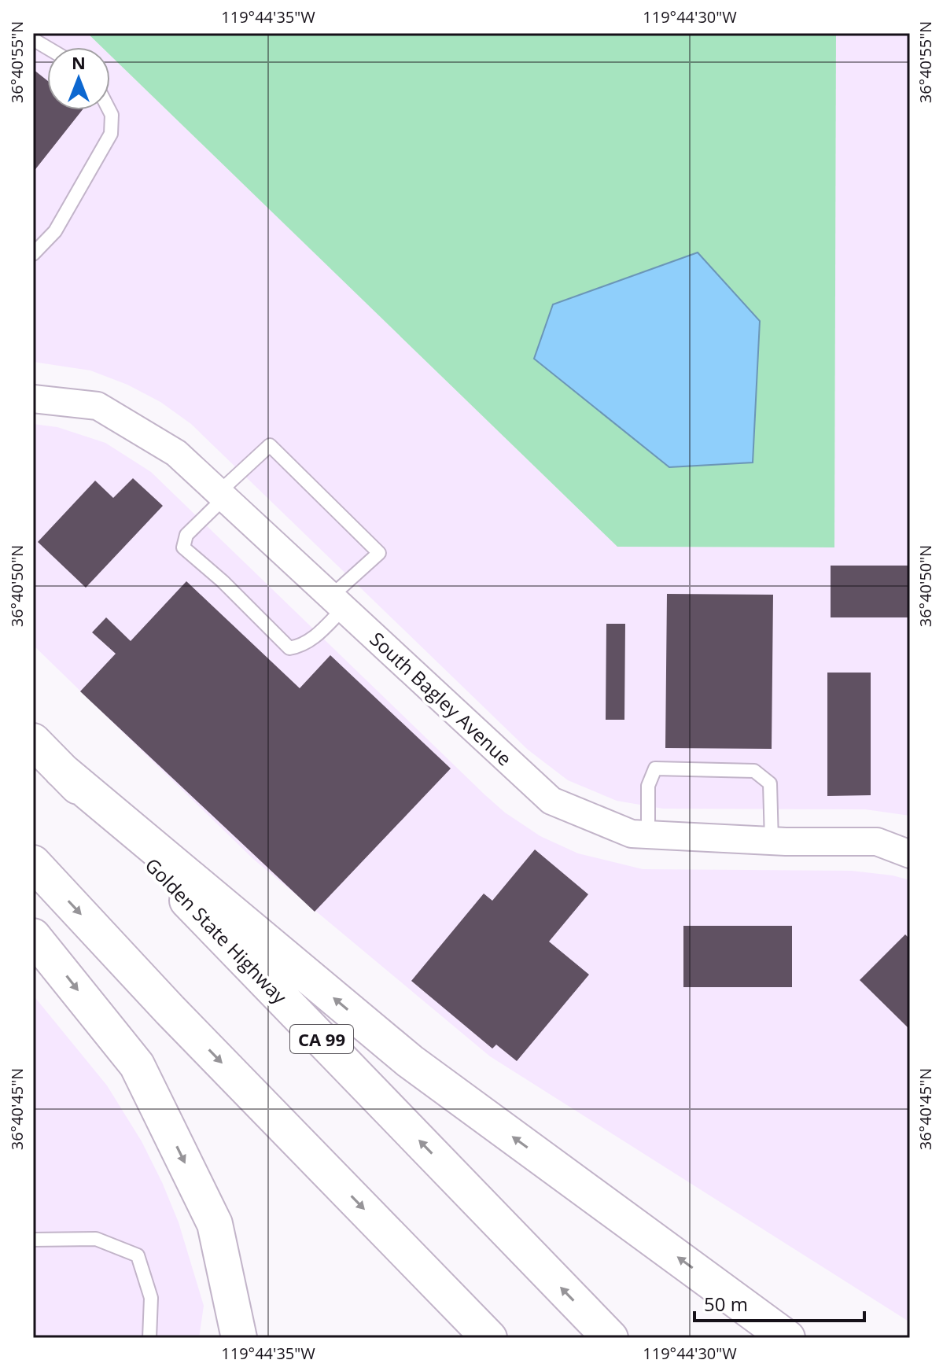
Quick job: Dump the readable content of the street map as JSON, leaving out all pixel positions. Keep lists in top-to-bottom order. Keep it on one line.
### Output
{"streets":{"highway":["Golden State Highway","CA 99"],"street":["South Bagley Avenue"]},"scale_bar":"50 m","north":"top","coordinates":["119°44'35\"W","119°44'30\"W","36°40'55\"N","36°40'50\"N","36°40'45\"N"]}
